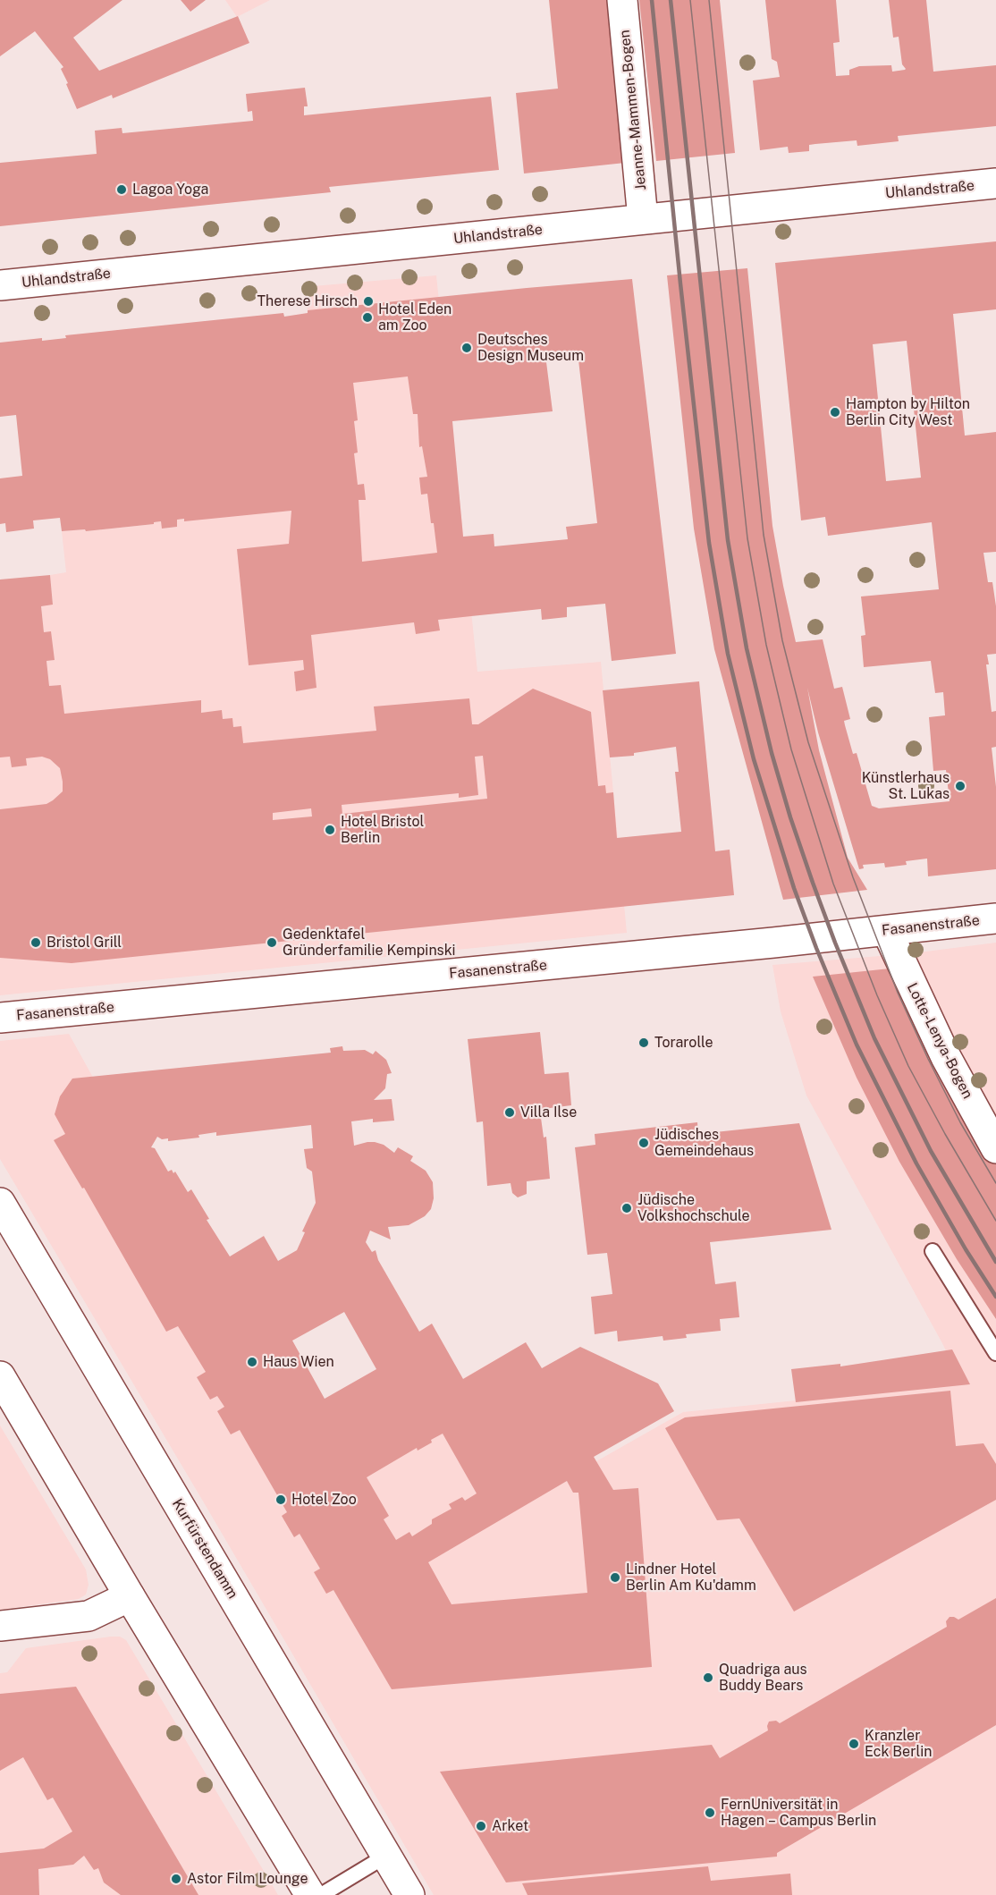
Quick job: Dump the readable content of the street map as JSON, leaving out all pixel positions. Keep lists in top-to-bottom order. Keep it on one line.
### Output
{"streets":{"street":["Jeanne-Mammen-Bogen","Uhlandstraße","Fasanenstraße","Lotte-Lenya-Bogen","Kurfürstendamm"]},"crossings":[["Jeanne-Mammen-Bogen","Uhlandstraße"],["Fasanenstraße","Lotte-Lenya-Bogen"]],"places":["Lagoa Yoga","Therese Hirsch","Hotel Eden am Zoo","Deutsches Design Museum","Hampton by Hilton Berlin City West","Künstlerhaus St. Lukas","Hotel Bristol Berlin","Bristol Grill","Gedenktafel Gründerfamilie Kempinski","Torarolle","Villa Ilse","Jüdisches Gemeindehaus","Jüdische Volkshochschule","Haus Wien","Hotel Zoo","Lindner Hotel Berlin Am Ku'damm","Quadriga aus Buddy Bears","Kranzler Eck Berlin","FernUniversität in Hagen – Campus Berlin","Arket","Astor Film Lounge"]}
